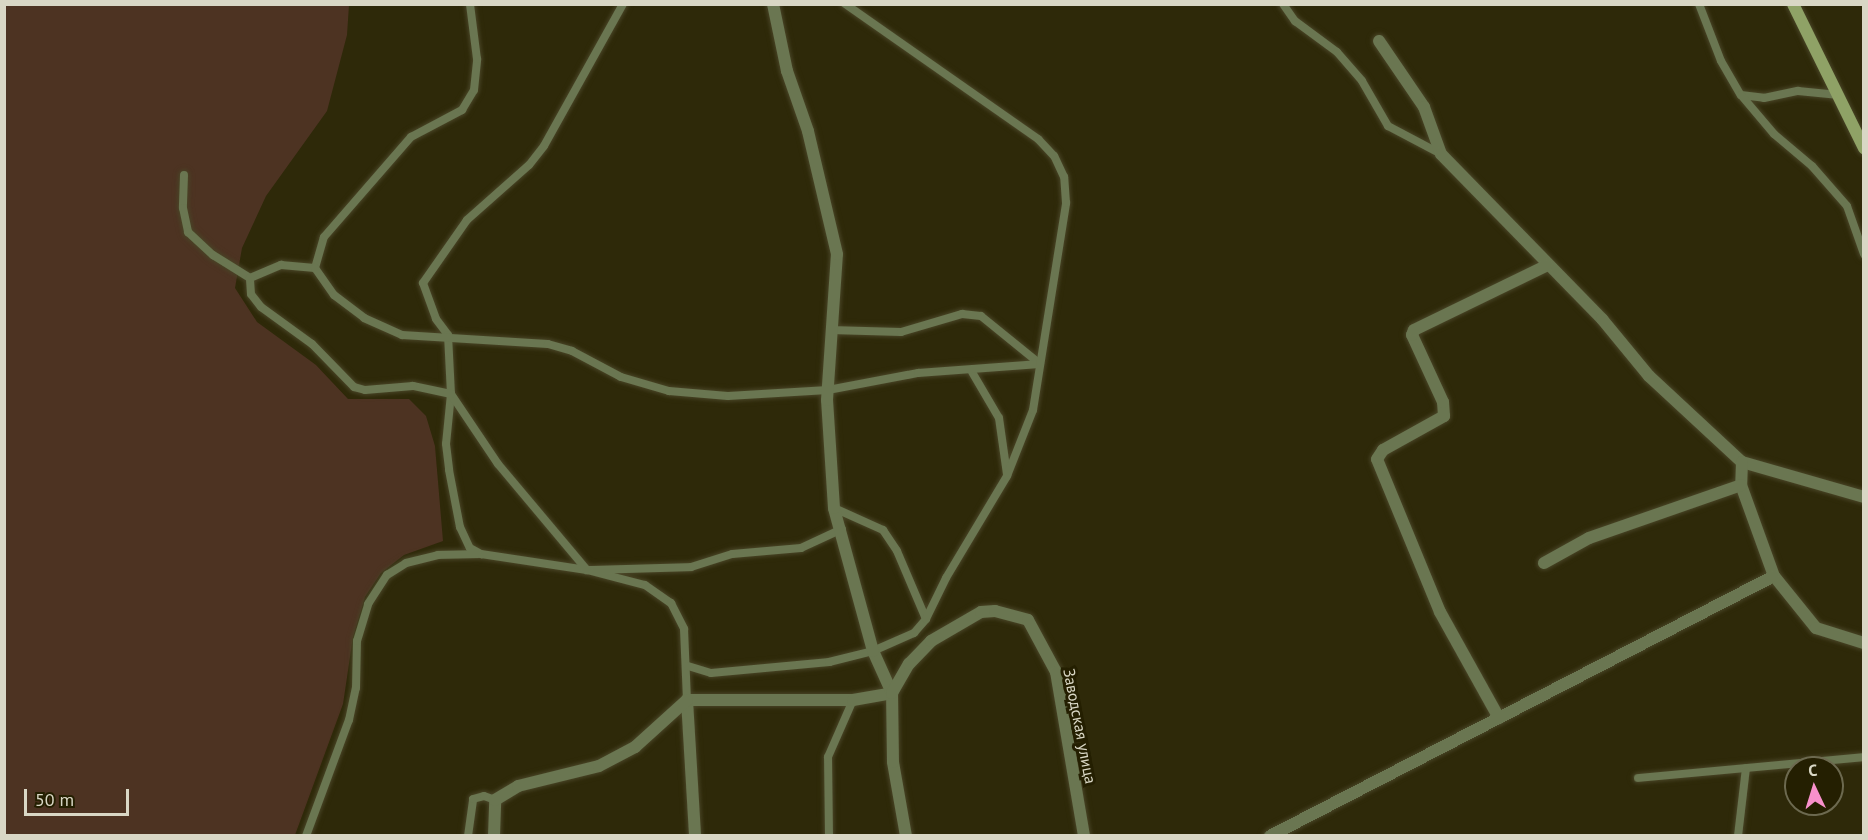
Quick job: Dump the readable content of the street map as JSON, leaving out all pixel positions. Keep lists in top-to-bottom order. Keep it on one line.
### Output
{"streets":{"street":["Заводская улица"]},"scale_bar":"50 m","north":"top"}
